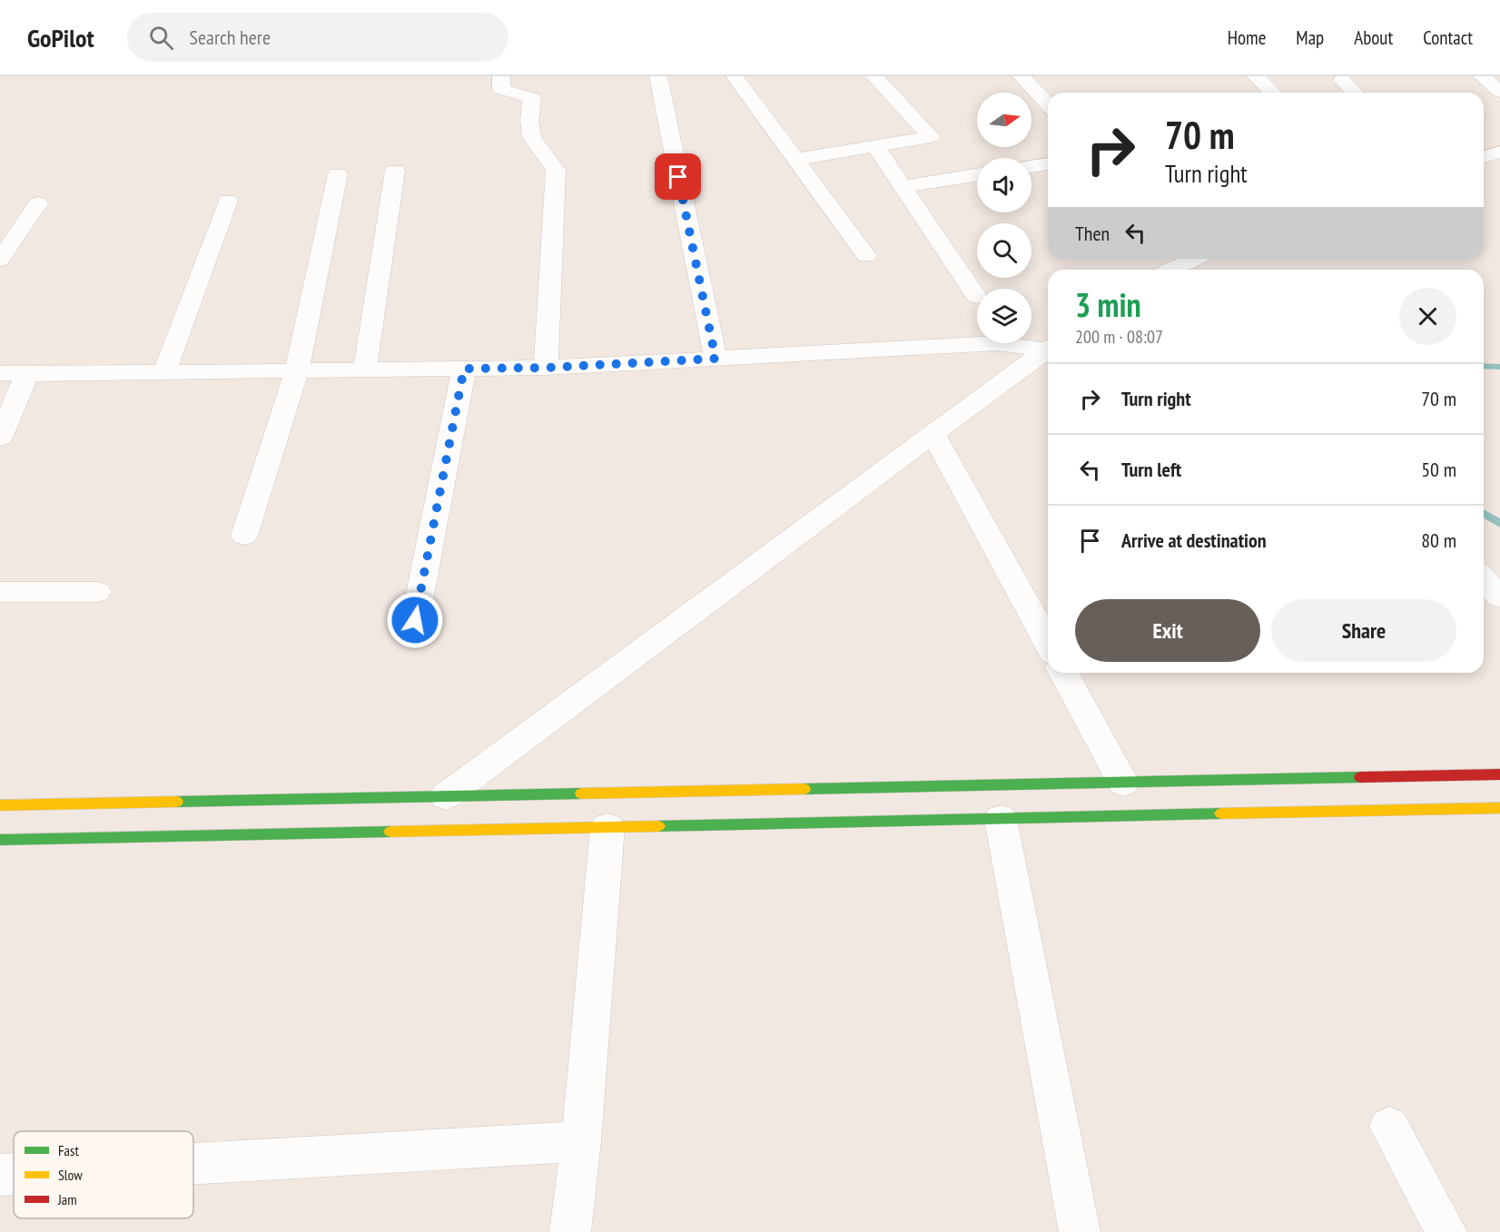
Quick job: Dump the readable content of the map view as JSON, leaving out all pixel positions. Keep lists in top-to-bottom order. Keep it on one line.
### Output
{"legend":["Fast","Slow","Jam"],"north":"right","page":{"header":"GoPilot","search":"Search here","nav":["Home","Map","About","Contact"],"turn":["70 m","Turn right"],"then":"Then","heading":["3 min","200 m · 08:07"],"list":[{"name":"Turn right","value":"70 m"},{"name":"Turn left","value":"50 m"},{"name":"Arrive at destination","value":"80 m"}],"buttons":["Exit","Share"]}}
